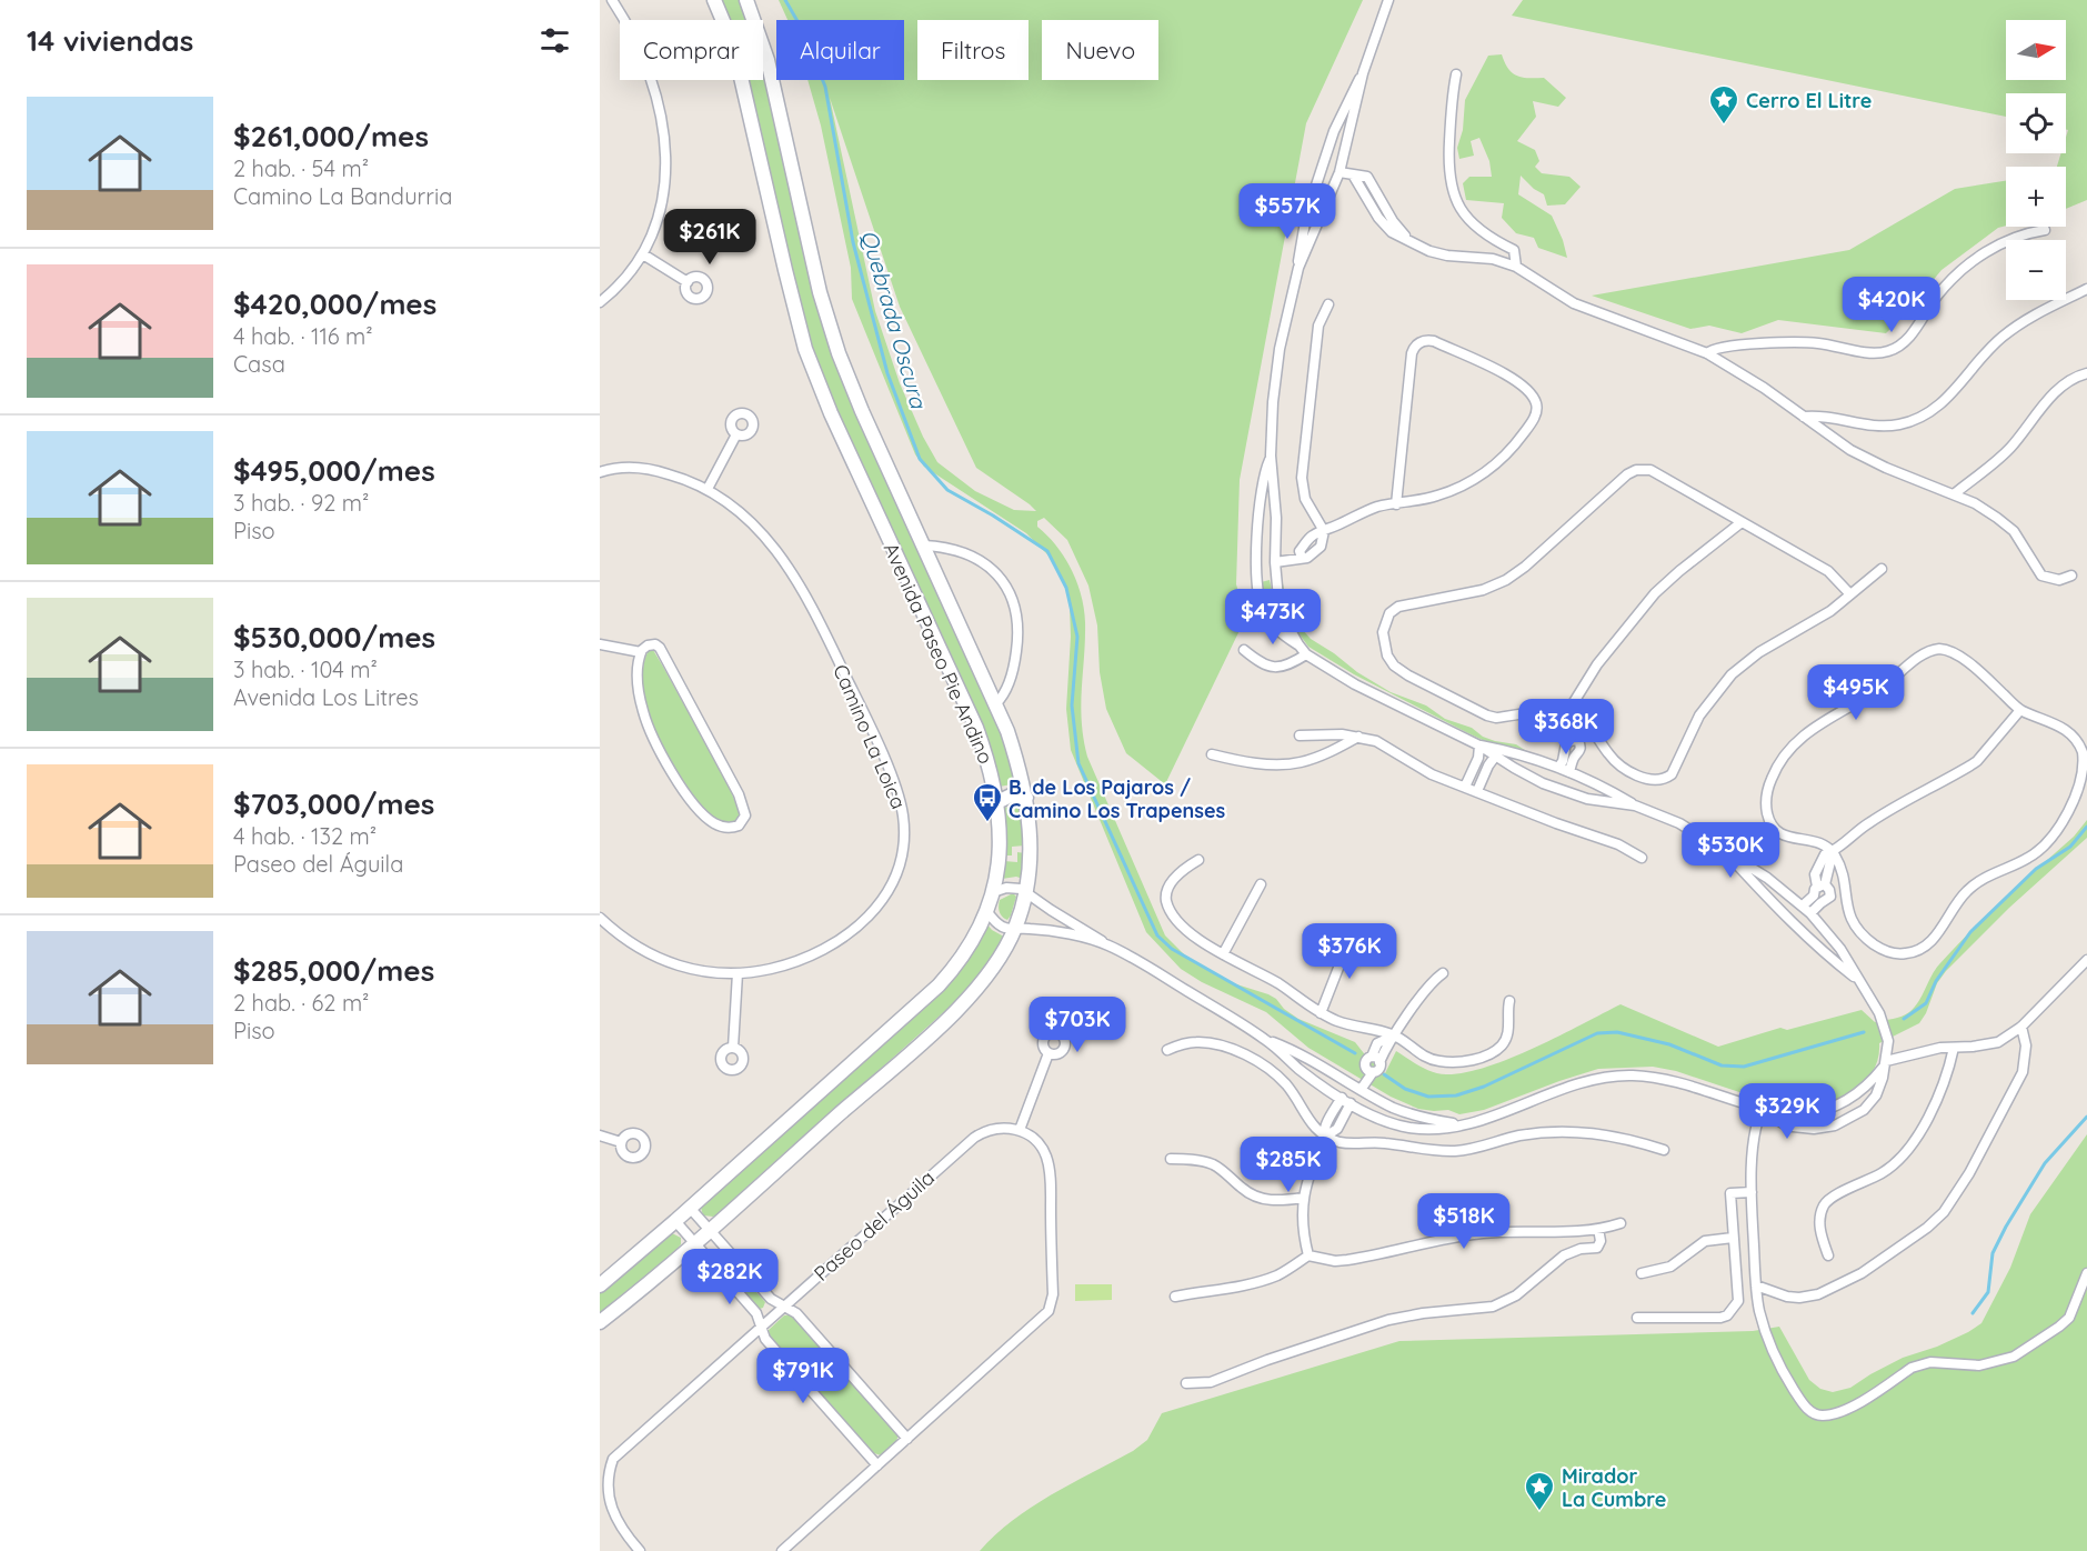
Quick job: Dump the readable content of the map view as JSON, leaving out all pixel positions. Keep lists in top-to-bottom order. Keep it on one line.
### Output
{"streets":{"main road":["Avenida Paseo Pie Andino"],"street":["Camino La Loica","Paseo del Águila"]},"water":["Quebrada Oscura"],"places":{"place":["Cerro El Litre","Mirador La Cumbre"],"bus stop":["B. de Los Pajaros / Camino Los Trapenses"]},"north":"right","page":{"heading":"14 viviendas","map_buttons":["+","−"],"chip":["Comprar","Alquilar","Filtros","Nuevo"],"list":[{"name":"$261,000/mes","note":"2 hab. · 54 m² · Camino La Bandurria"},{"name":"$420,000/mes","note":"4 hab. · 116 m² · Casa"},{"name":"$495,000/mes","note":"3 hab. · 92 m² · Piso"},{"name":"$530,000/mes","note":"3 hab. · 104 m² · Avenida Los Litres"},{"name":"$703,000/mes","note":"4 hab. · 132 m² · Paseo del Águila"},{"name":"$285,000/mes","note":"2 hab. · 62 m² · Piso"}],"price":["$557K","$261K","$420K","$473K","$495K","$368K","$530K","$376K","$703K","$329K","$285K","$518K","$282K","$791K"]}}
